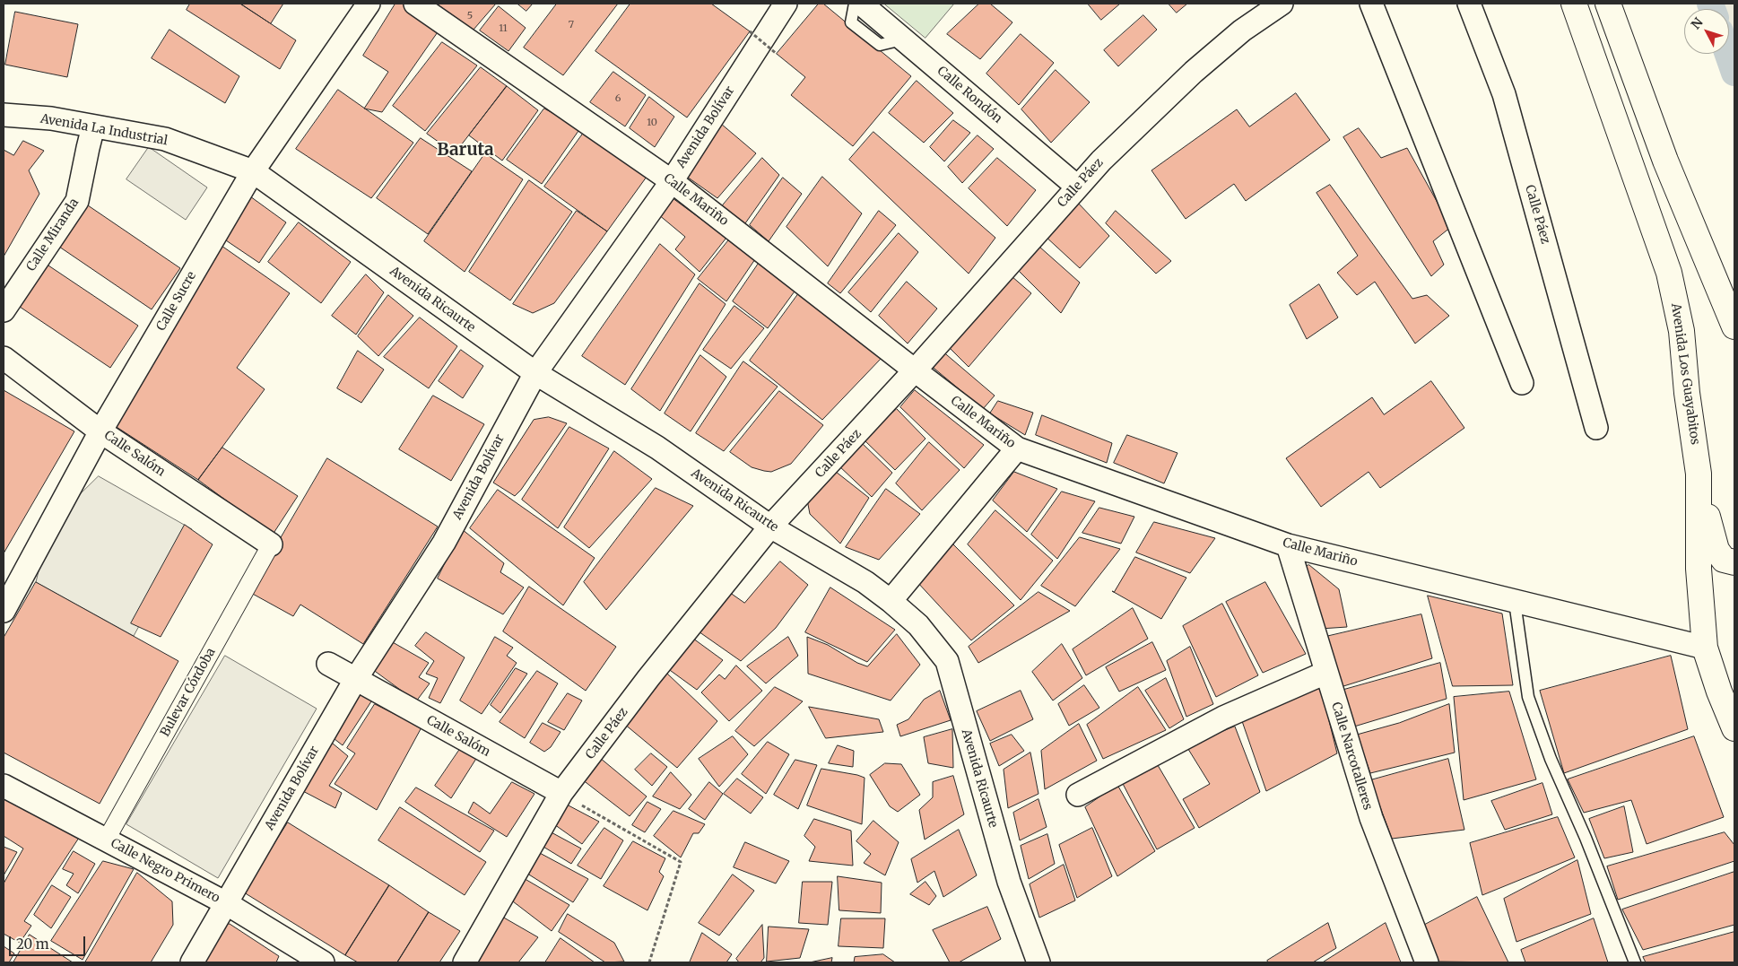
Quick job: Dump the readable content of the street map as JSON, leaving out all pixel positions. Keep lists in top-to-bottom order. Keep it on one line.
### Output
{"streets":{"main road":["Avenida Los Guayabitos"],"street":["Calle Rondón","Avenida Bolívar","Avenida La Industrial","Calle Páez","Calle Mariño","Calle Miranda","Avenida Ricaurte","Calle Sucre","Calle Salóm","Bulevar Córdoba","Calle Narcotalleres","Calle Negro Primero"]},"crossings":[["Calle Rondón","Calle Páez"],["Avenida Bolívar","Calle Mariño"],["Avenida Bolívar","Avenida Ricaurte"],["Avenida Bolívar","Calle Salóm"],["Avenida Bolívar","Calle Negro Primero"],["Avenida La Industrial","Calle Miranda"],["Avenida La Industrial","Avenida Ricaurte"],["Avenida La Industrial","Calle Sucre"],["Calle Páez","Calle Mariño"],["Calle Páez","Avenida Ricaurte"],["Calle Páez","Calle Salóm"],["Calle Mariño","Avenida Los Guayabitos"],["Calle Mariño","Calle Narcotalleres"],["Avenida Ricaurte","Calle Sucre"],["Calle Sucre","Calle Salóm"],["Calle Salóm","Bulevar Córdoba"],["Bulevar Córdoba","Calle Negro Primero"]],"districts":["Baruta"],"house_numbers":["5","7","11","6","10"],"scale_bar":"20 m","north":"top left"}
